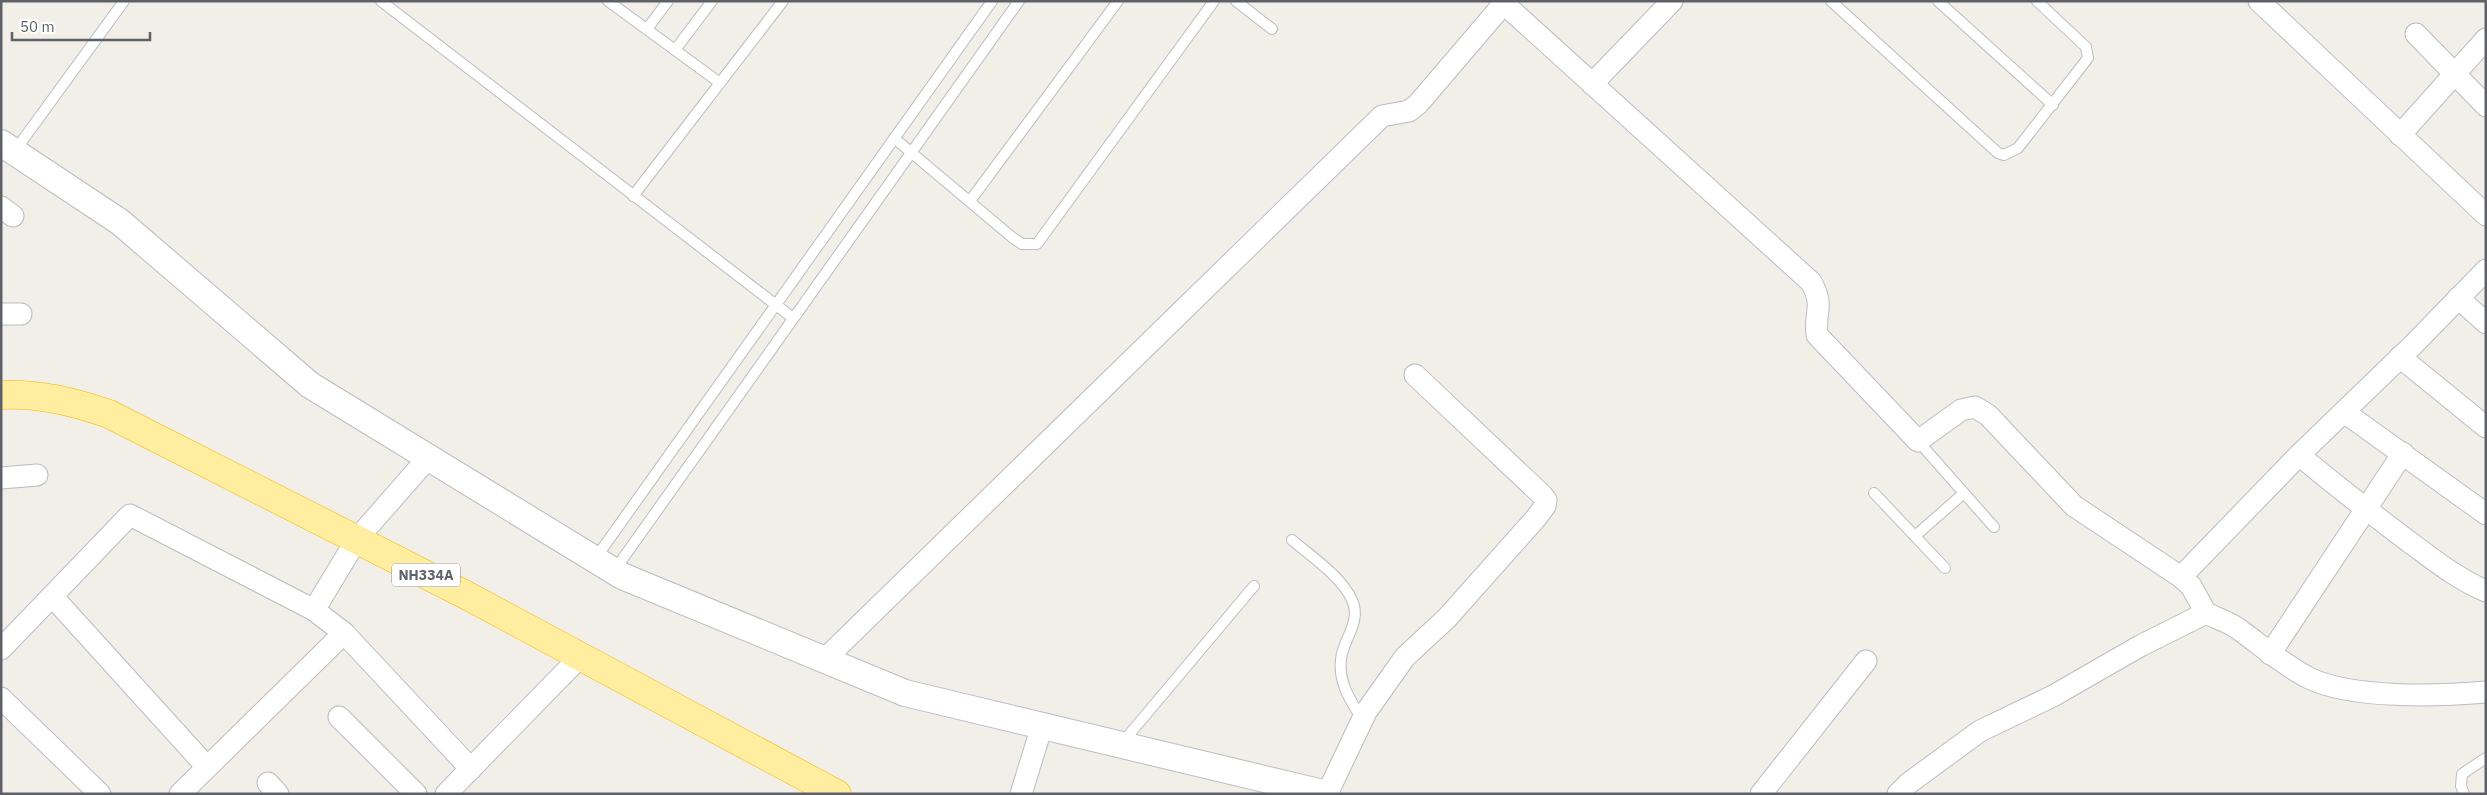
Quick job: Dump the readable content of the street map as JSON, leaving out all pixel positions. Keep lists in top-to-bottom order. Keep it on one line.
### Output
{"streets":{"highway":["NH334A"]},"scale_bar":"50 m"}
